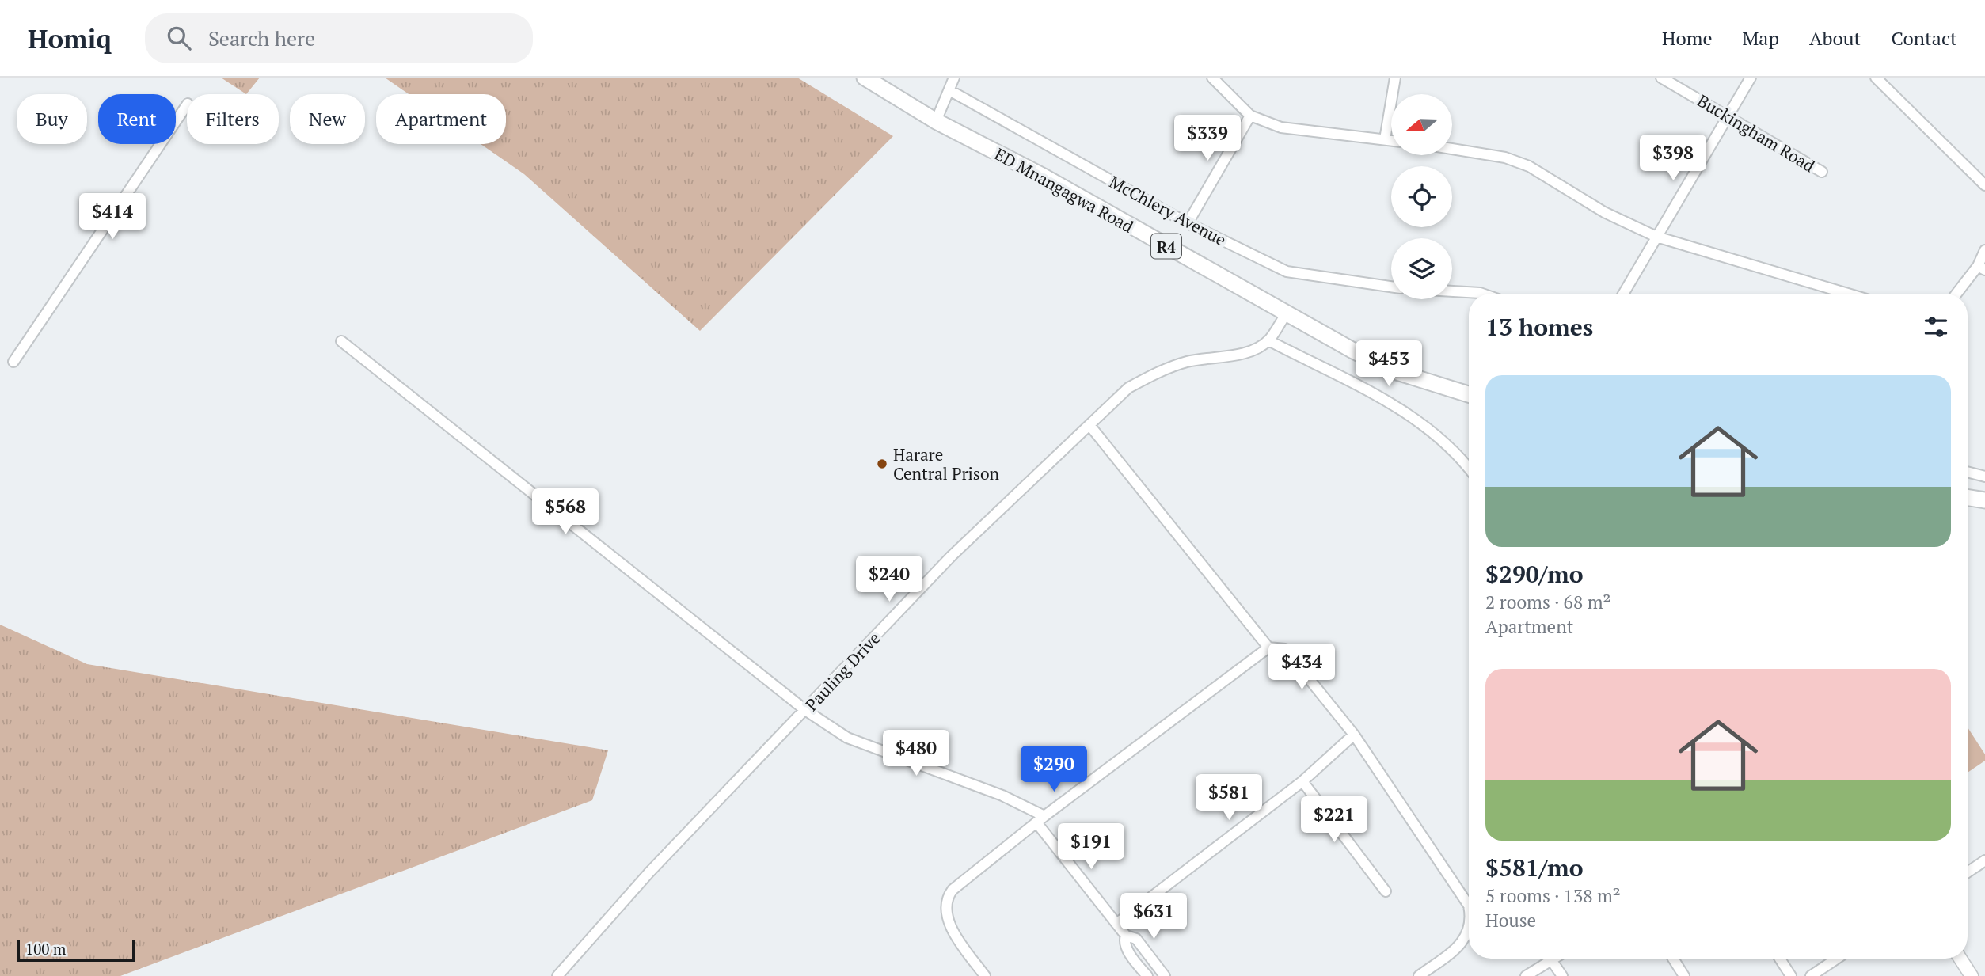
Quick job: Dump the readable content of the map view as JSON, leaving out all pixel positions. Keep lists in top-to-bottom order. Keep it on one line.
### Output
{"streets":{"highway":["ED Mnangagwa Road","R4"],"street":["Buckingham Road","McChlery Avenue","Pauling Drive"]},"places":["Harare Central Prison"],"scale_bar":"100 m","north":"left","page":{"header":"Homiq","search":"Search here","nav":["Home","Map","About","Contact"],"chip":["Buy","Rent","Filters","New","Apartment"],"price":["$339","$398","$414","$453","$568","$240","$434","$480","$290","$581","$221","$191","$631"],"heading":"13 homes","list":[{"name":"$290/mo","note":"2 rooms · 68 m² · Apartment"},{"name":"$581/mo","note":"5 rooms · 138 m² · House"}],"scale":"100 m"}}
